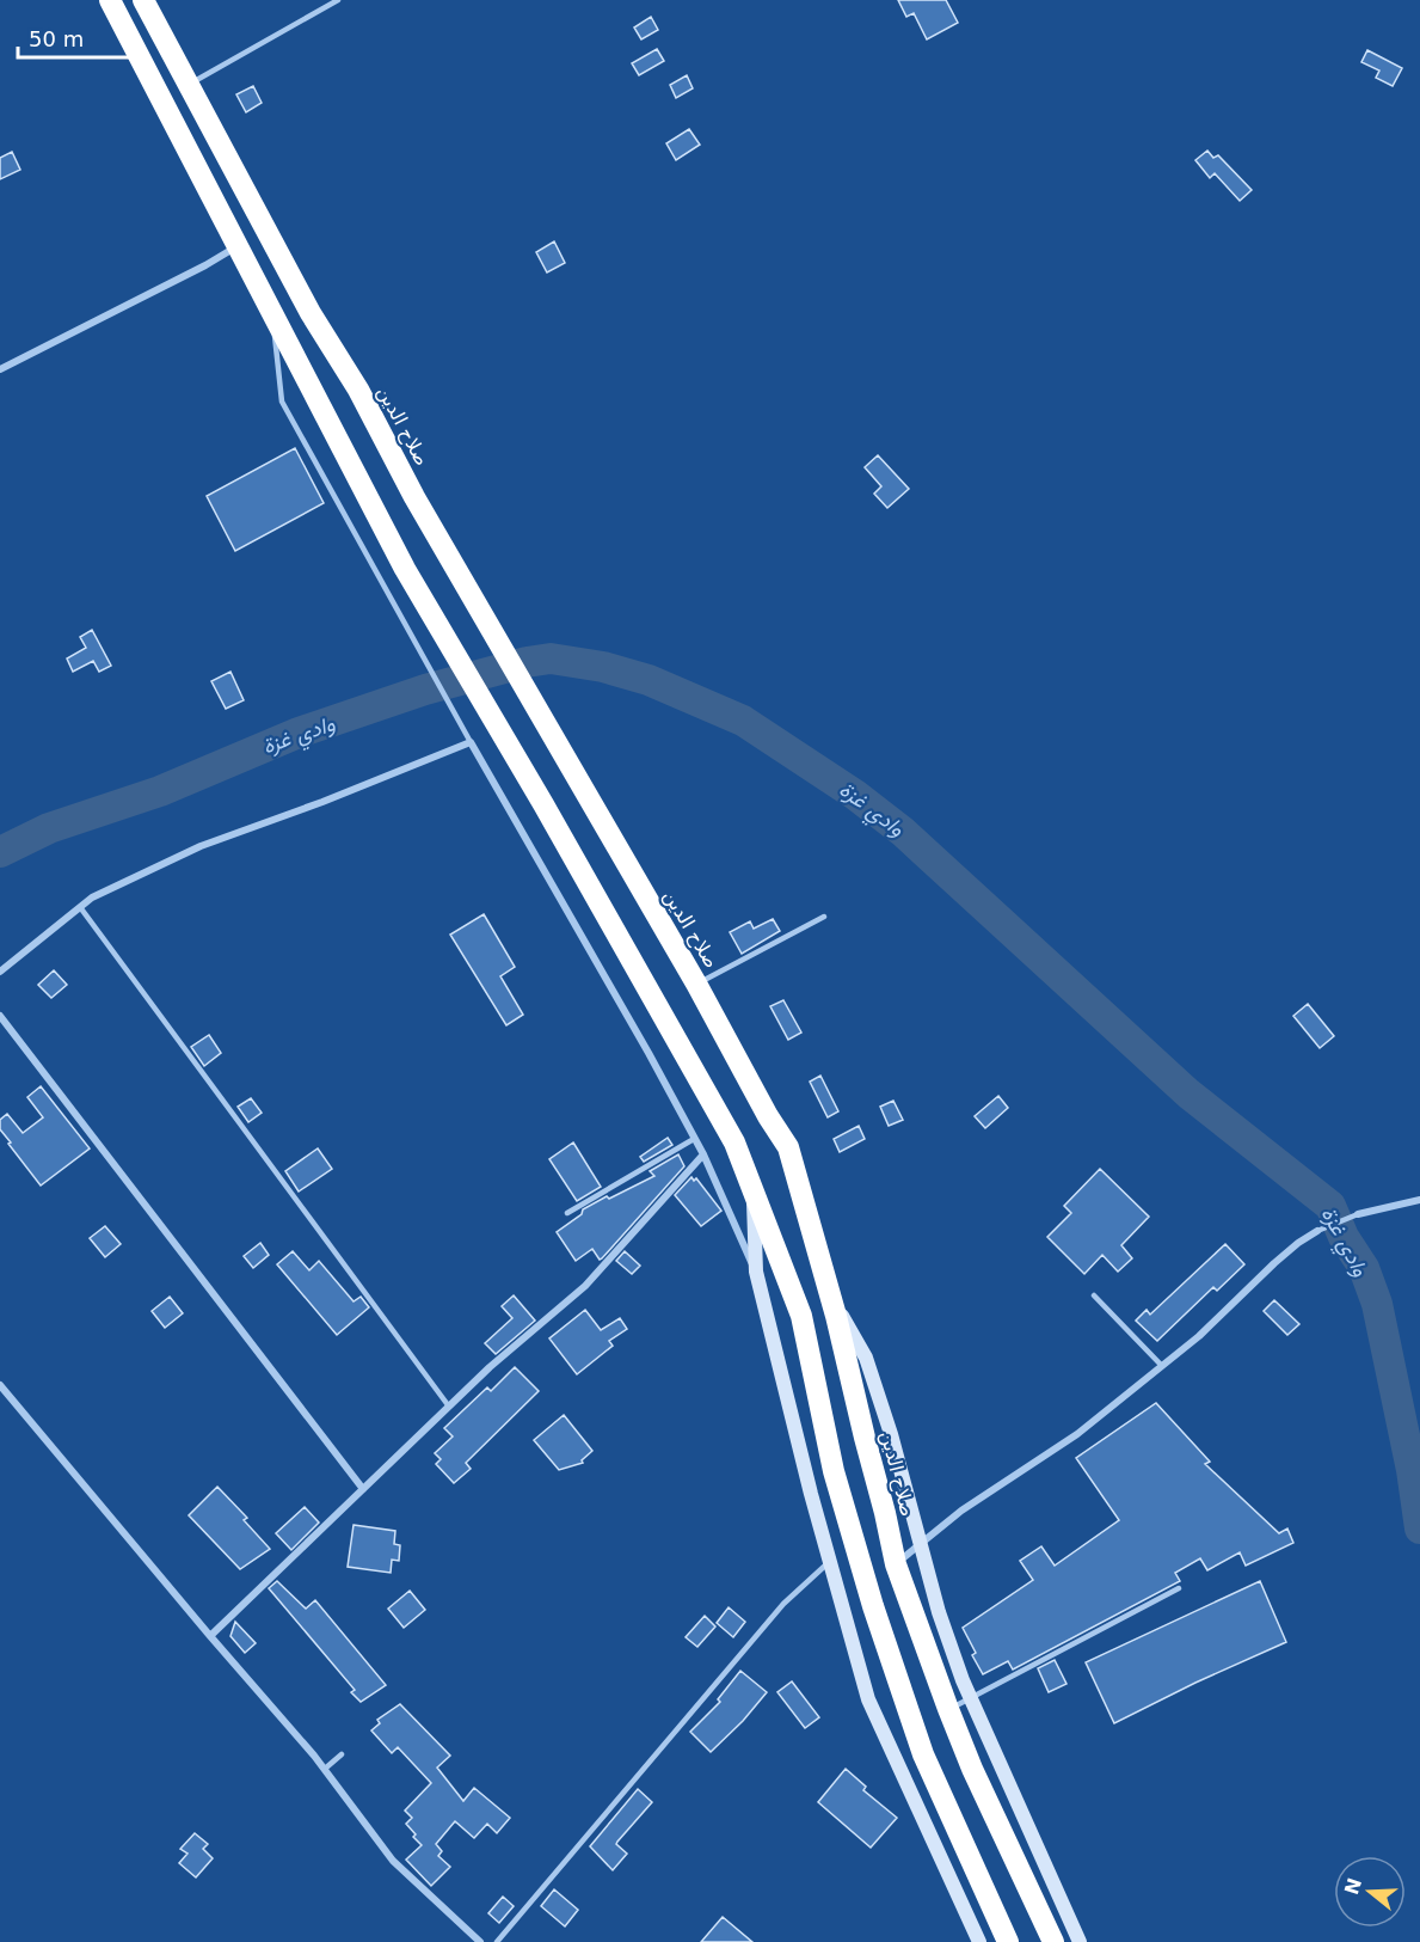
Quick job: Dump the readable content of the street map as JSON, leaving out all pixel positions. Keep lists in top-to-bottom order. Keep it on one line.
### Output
{"streets":{"highway":["صلاح الدين"]},"water":["وادي غزة"],"scale_bar":"50 m","north":"left"}
